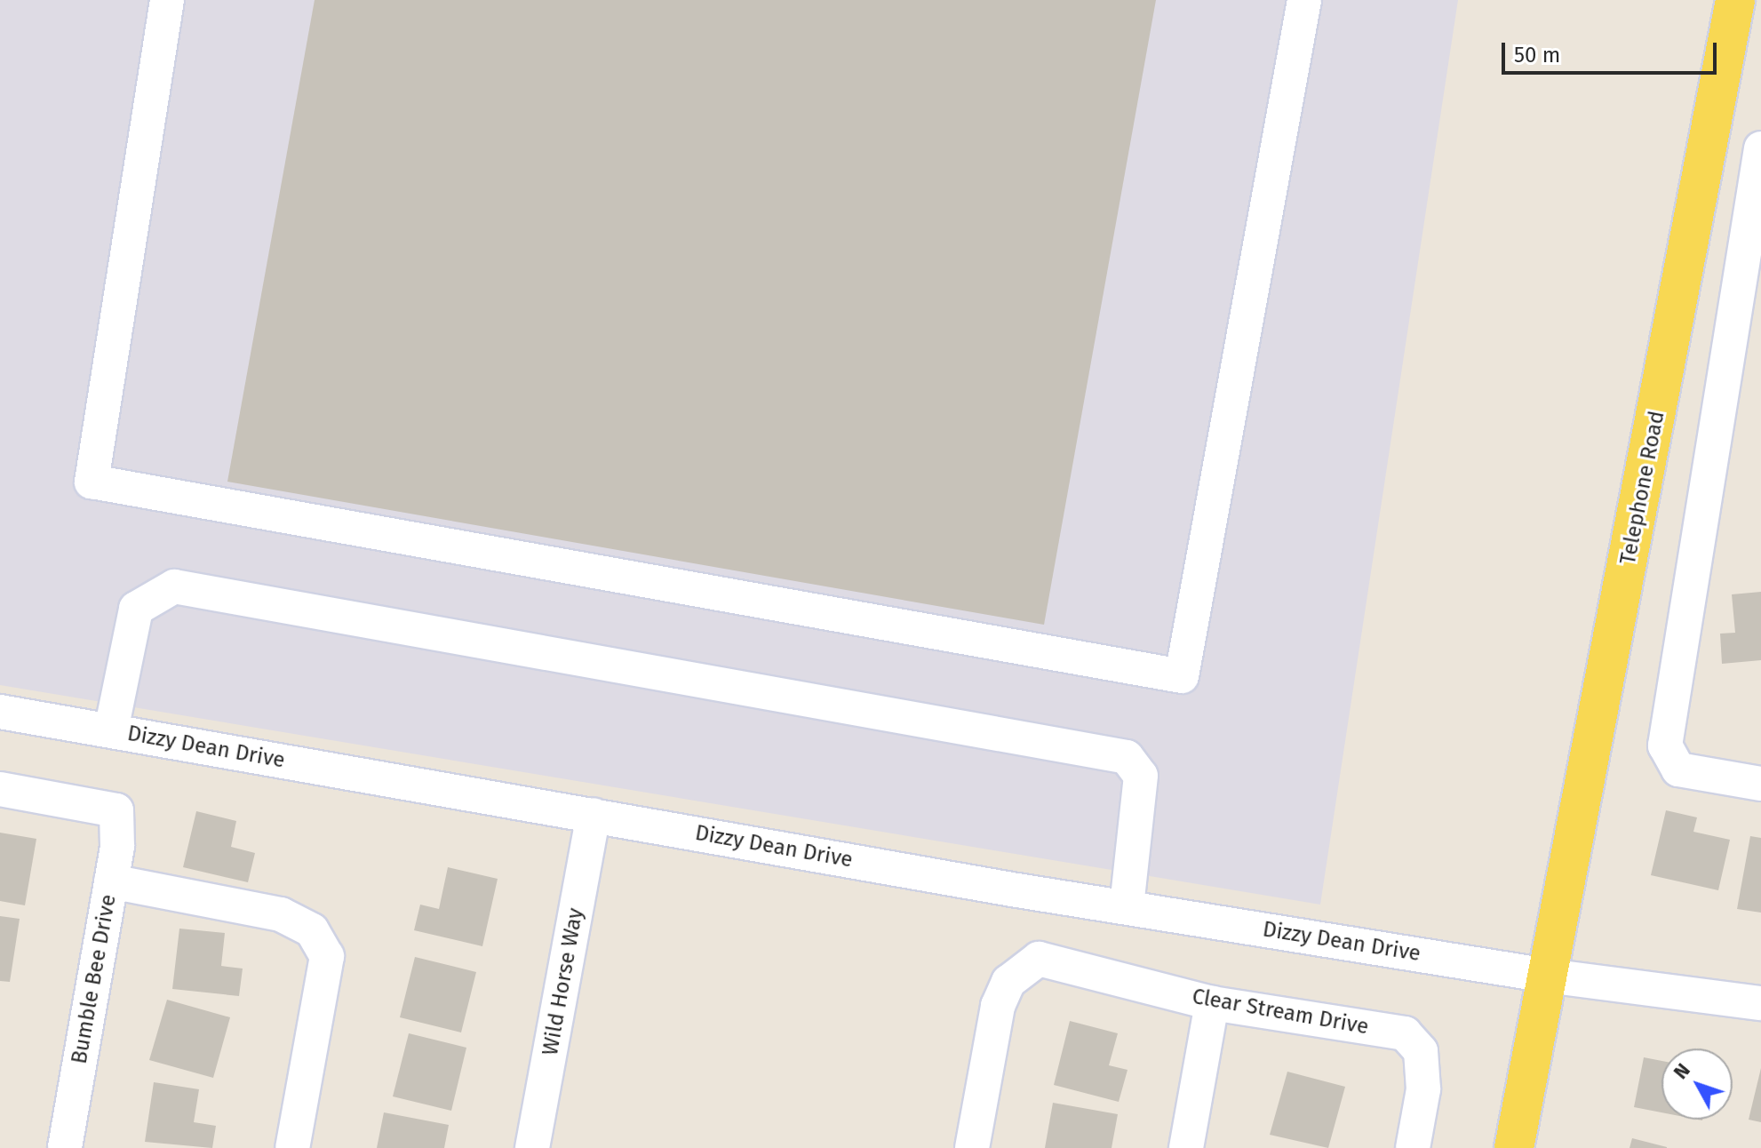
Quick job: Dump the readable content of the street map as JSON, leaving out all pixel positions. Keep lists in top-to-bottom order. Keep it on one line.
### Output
{"streets":{"main road":["Telephone Road"],"street":["Dizzy Dean Drive","Bumble Bee Drive","Wild Horse Way","Clear Stream Drive"]},"crossings":[["Telephone Road","Dizzy Dean Drive"],["Dizzy Dean Drive","Wild Horse Way"]],"scale_bar":"50 m","north":"top left"}
